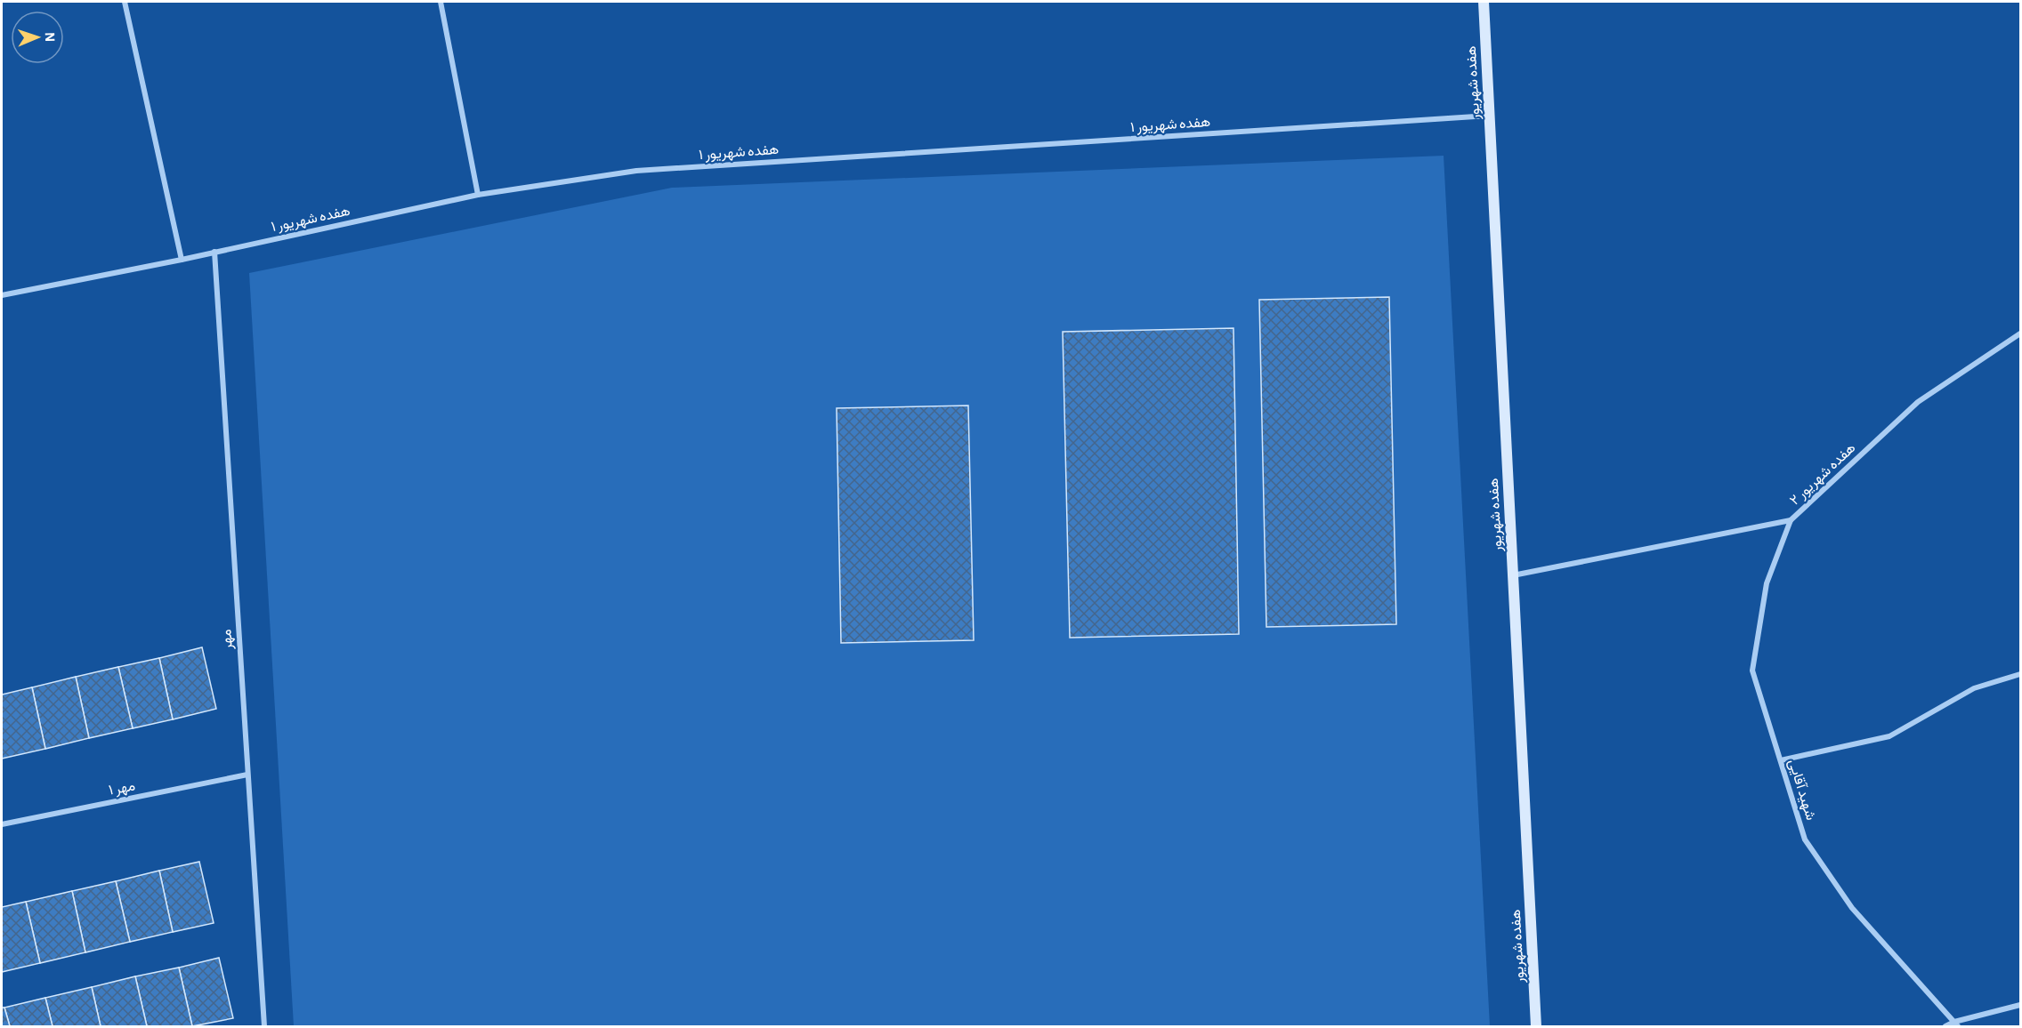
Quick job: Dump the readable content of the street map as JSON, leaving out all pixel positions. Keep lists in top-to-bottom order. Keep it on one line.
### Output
{"streets":{"street":["هفده شهریور","هفده شهریور ۱","هفده شهریور ۲","مهر","مهر ۱","شهید آقایی"]},"crossings":[["هفده شهریور","هفده شهریور ۱"],["هفده شهریور","هفده شهریور ۲"],["هفده شهریور ۱","مهر"],["هفده شهریور ۲","شهید آقایی"],["مهر","مهر ۱"]],"north":"right"}
